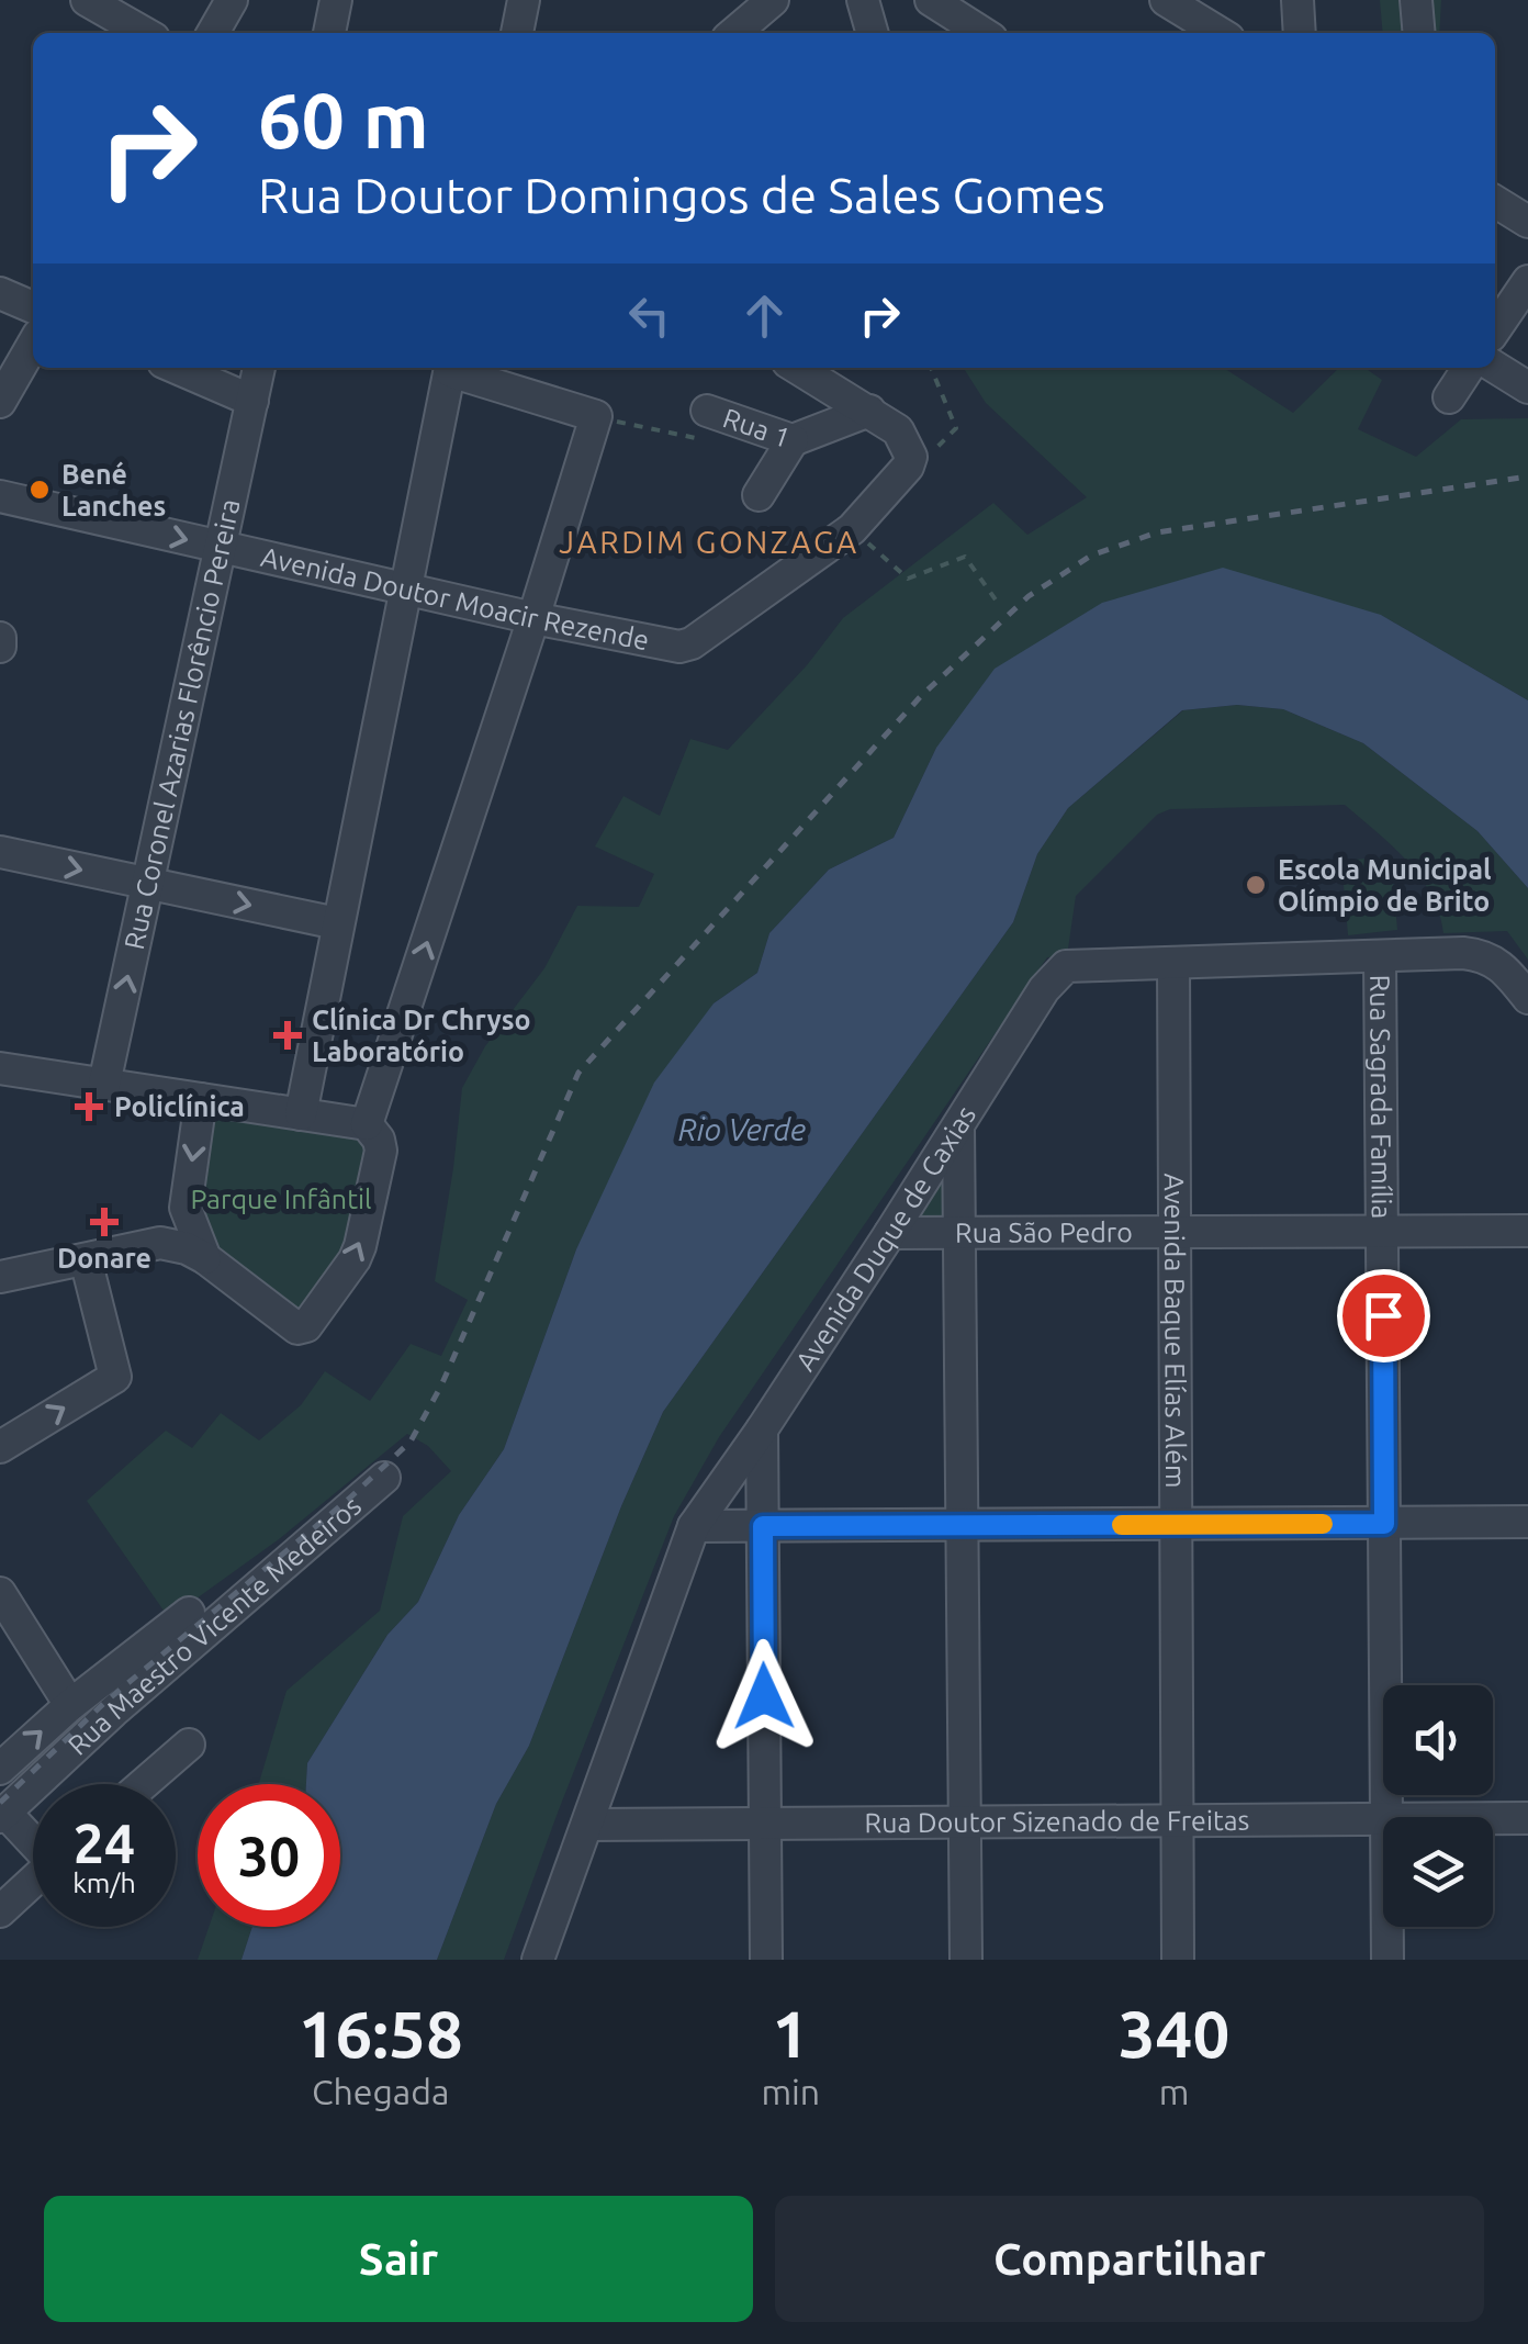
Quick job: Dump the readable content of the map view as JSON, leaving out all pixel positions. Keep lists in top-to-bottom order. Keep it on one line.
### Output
{"streets":{"street":["Rua 1","Avenida Doutor Moacir Rezende","Rua Coronel Azarias Florêncio Pereira","Rua Sagrada Família","Rua São Pedro","Avenida Duque de Caxias","Avenida Baque Elías Além","Rua Maestro Vicente Medeiros","Rua Doutor Sizenado de Freitas"]},"crossings":[["Avenida Doutor Moacir Rezende","Rua Coronel Azarias Florêncio Pereira"],["Rua Sagrada Família","Rua São Pedro"],["Rua Sagrada Família","Avenida Duque de Caxias"],["Rua São Pedro","Avenida Duque de Caxias"],["Rua São Pedro","Avenida Baque Elías Além"],["Avenida Duque de Caxias","Avenida Baque Elías Além"],["Avenida Duque de Caxias","Rua Doutor Sizenado de Freitas"],["Avenida Baque Elías Além","Rua Doutor Sizenado de Freitas"]],"districts":["JARDIM GONZAGA"],"water":["Rio Verde"],"parks":["Parque Infântil"],"places":{"other":["Bené Lanches","Escola Municipal Olímpio de Brito"],"health":["Clínica Dr Chryso Laboratório","Policlínica","Donare"]},"page":{"turn":["60 m","Rua Doutor Domingos de Sales Gomes"],"speed":"24 km/h","limit":"30","eta":["16:58","Chegada","1","min","340","m"],"buttons":["Sair","Compartilhar"]}}
